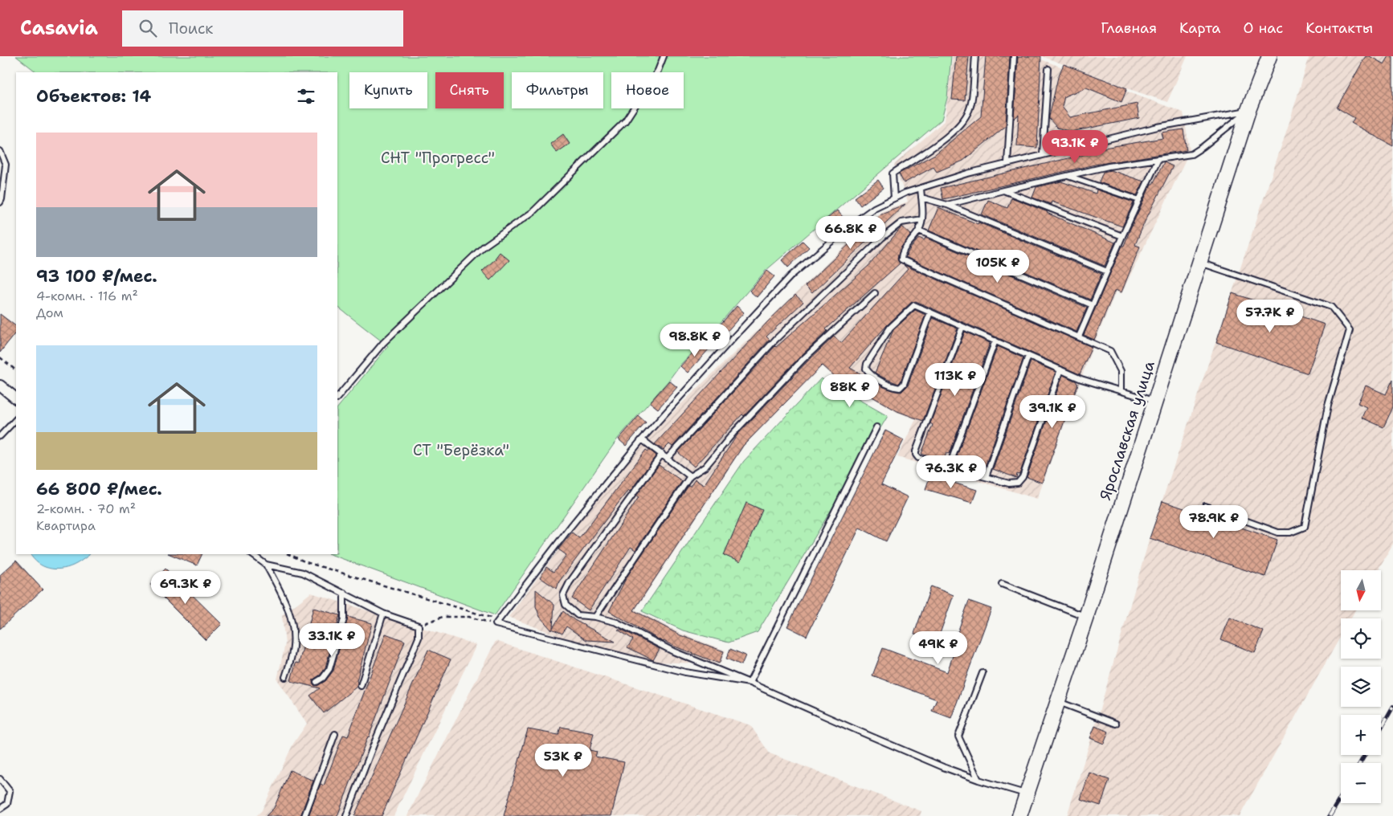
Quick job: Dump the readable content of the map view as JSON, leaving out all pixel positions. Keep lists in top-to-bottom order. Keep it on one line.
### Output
{"streets":{"main road":["Ярославская улица"]},"parks":["СНТ \"Прогресс\"","СТ \"Берёзка\""],"north":"bottom","page":{"header":"Casavia","search":"Поиск","nav":["Главная","Карта","О нас","Контакты"],"chip":["Купить","Снять","Фильтры","Новое"],"heading":"Объектов: 14","list":[{"name":"93 100 ₽/мес.","note":"4-комн. · 116 m² · Дом"},{"name":"66 800 ₽/мес.","note":"2-комн. · 70 m² · Квартира"}],"price":["93.1K ₽","66.8K ₽","105K ₽","57.7K ₽","98.8K ₽","113K ₽","88K ₽","39.1K ₽","76.3K ₽","78.9K ₽","69.3K ₽","33.1K ₽","49K ₽","53K ₽"],"map_buttons":["+","−"]}}
